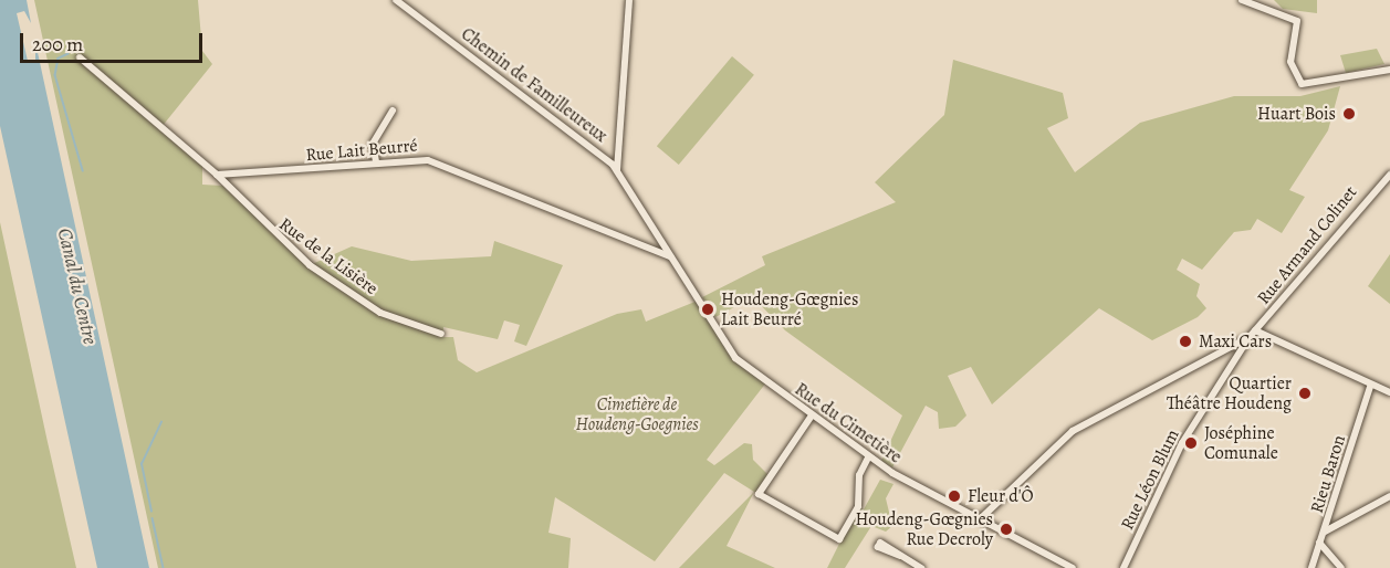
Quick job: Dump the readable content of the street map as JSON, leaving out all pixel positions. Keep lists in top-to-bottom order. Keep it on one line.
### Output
{"streets":{"street":["Chemin de Familleureux","Rue Lait Beurré","Rue Armand Colinet","Rue de la Lisière","Rue du Cimetière","Rieu Baron","Rue Léon Blum"]},"crossings":[["Chemin de Familleureux","Rue du Cimetière"],["Rue Lait Beurré","Rue de la Lisière"],["Rue Lait Beurré","Rue du Cimetière"],["Rue Armand Colinet","Rue Léon Blum"]],"water":["Canal du Centre"],"parks":["Cimetière de Houdeng-Goegnies"],"places":["Huart Bois","Houdeng-Gœgnies Lait Beurré","Maxi Cars","Quartier Théâtre Houdeng","Joséphine Comunale","Fleur d'Ô","Houdeng-Gœgnies Rue Decroly"],"scale_bar":"200 m"}
